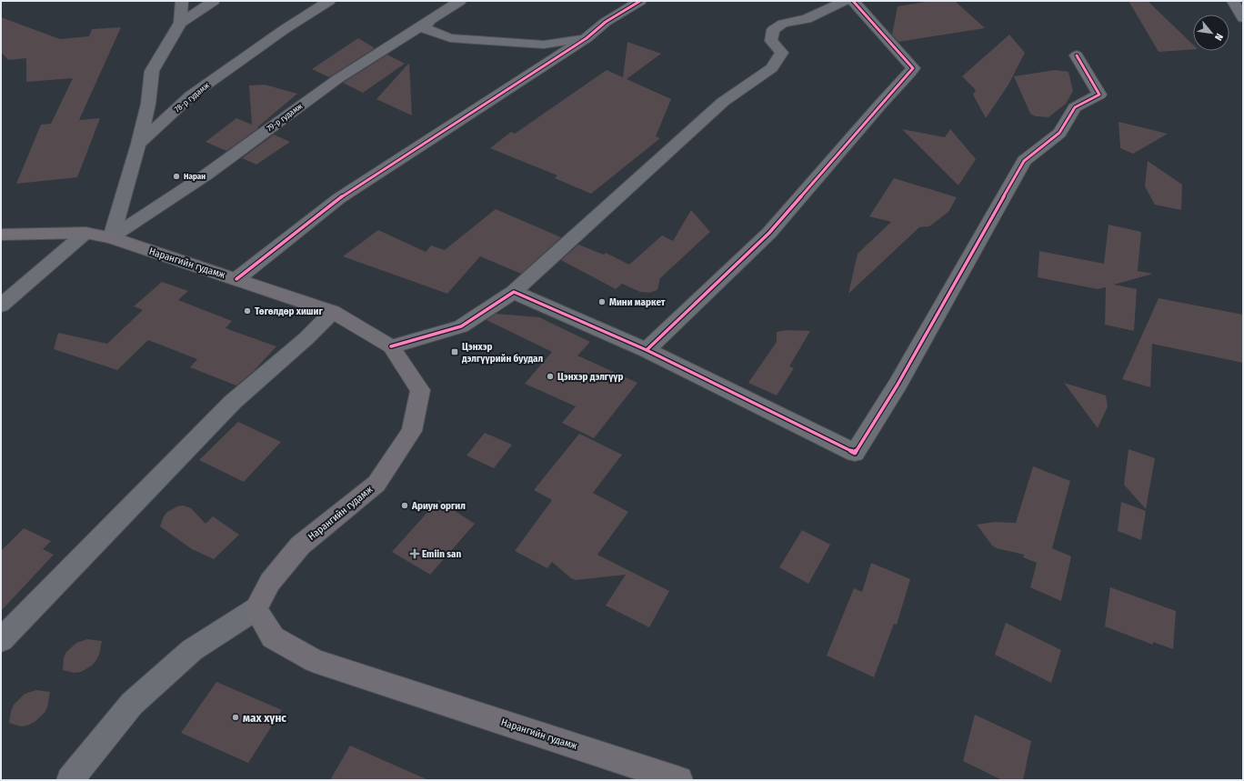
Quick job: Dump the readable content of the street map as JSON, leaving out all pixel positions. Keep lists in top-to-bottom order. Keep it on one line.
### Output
{"streets":{"main road":["Нарангийн гудамж"],"street":["78-р гудамж","79-р гудамж"]},"crossings":[["79-р гудамж","Нарангийн гудамж"]],"places":{"other":["Наран","Мини маркет","Төгөлдөр хишиг","Цэнхэр дэлгүүр","Ариун оргил","мах хүнс"],"transit":["Цэнхэр дэлгүүрийн буудал"],"health":["Emiin san"]},"north":"bottom right"}
